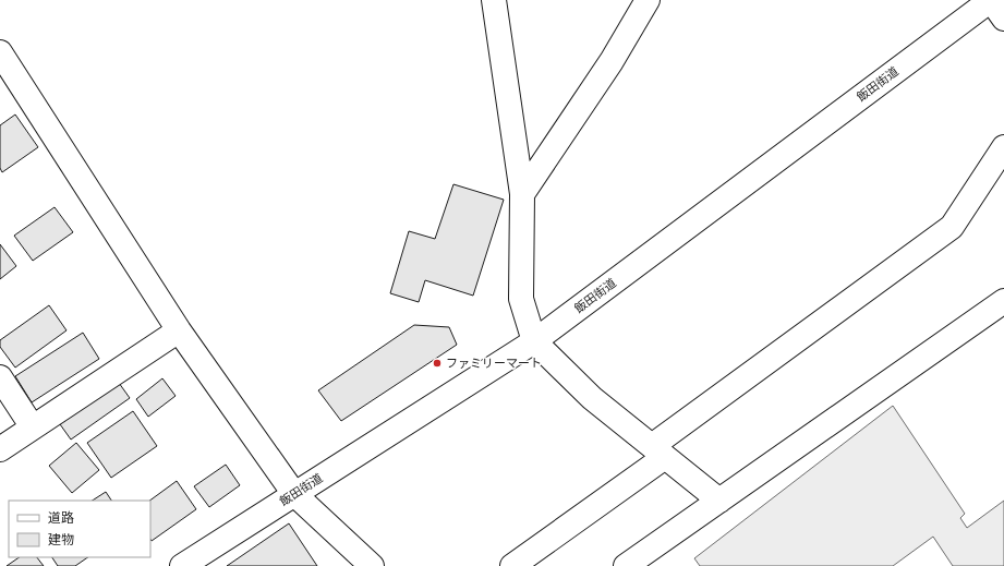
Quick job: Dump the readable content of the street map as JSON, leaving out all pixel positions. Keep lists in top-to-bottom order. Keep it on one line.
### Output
{"streets":{"street":["飯田街道"]},"places":["ファミリーマート"],"legend":["道路","建物"]}
